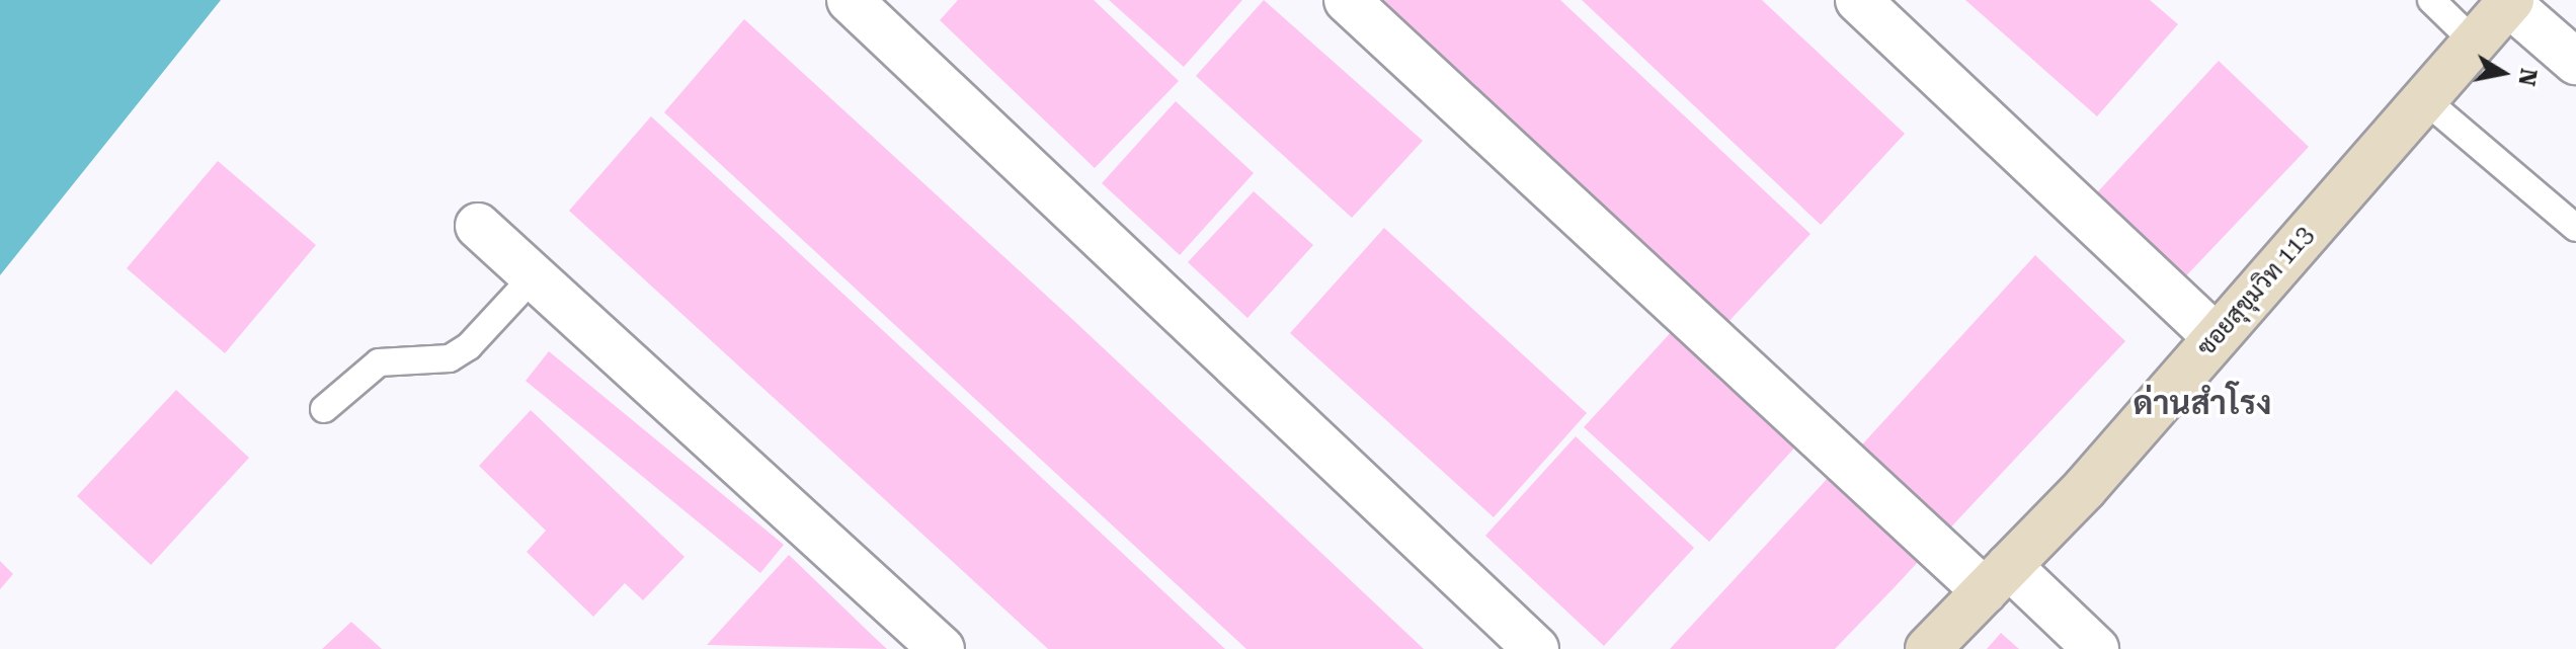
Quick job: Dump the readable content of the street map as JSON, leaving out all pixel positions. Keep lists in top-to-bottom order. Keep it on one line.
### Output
{"streets":{"main road":["ซอยสุขุมวิท 113"]},"districts":["ด่านสำโรง"],"north":"right"}
